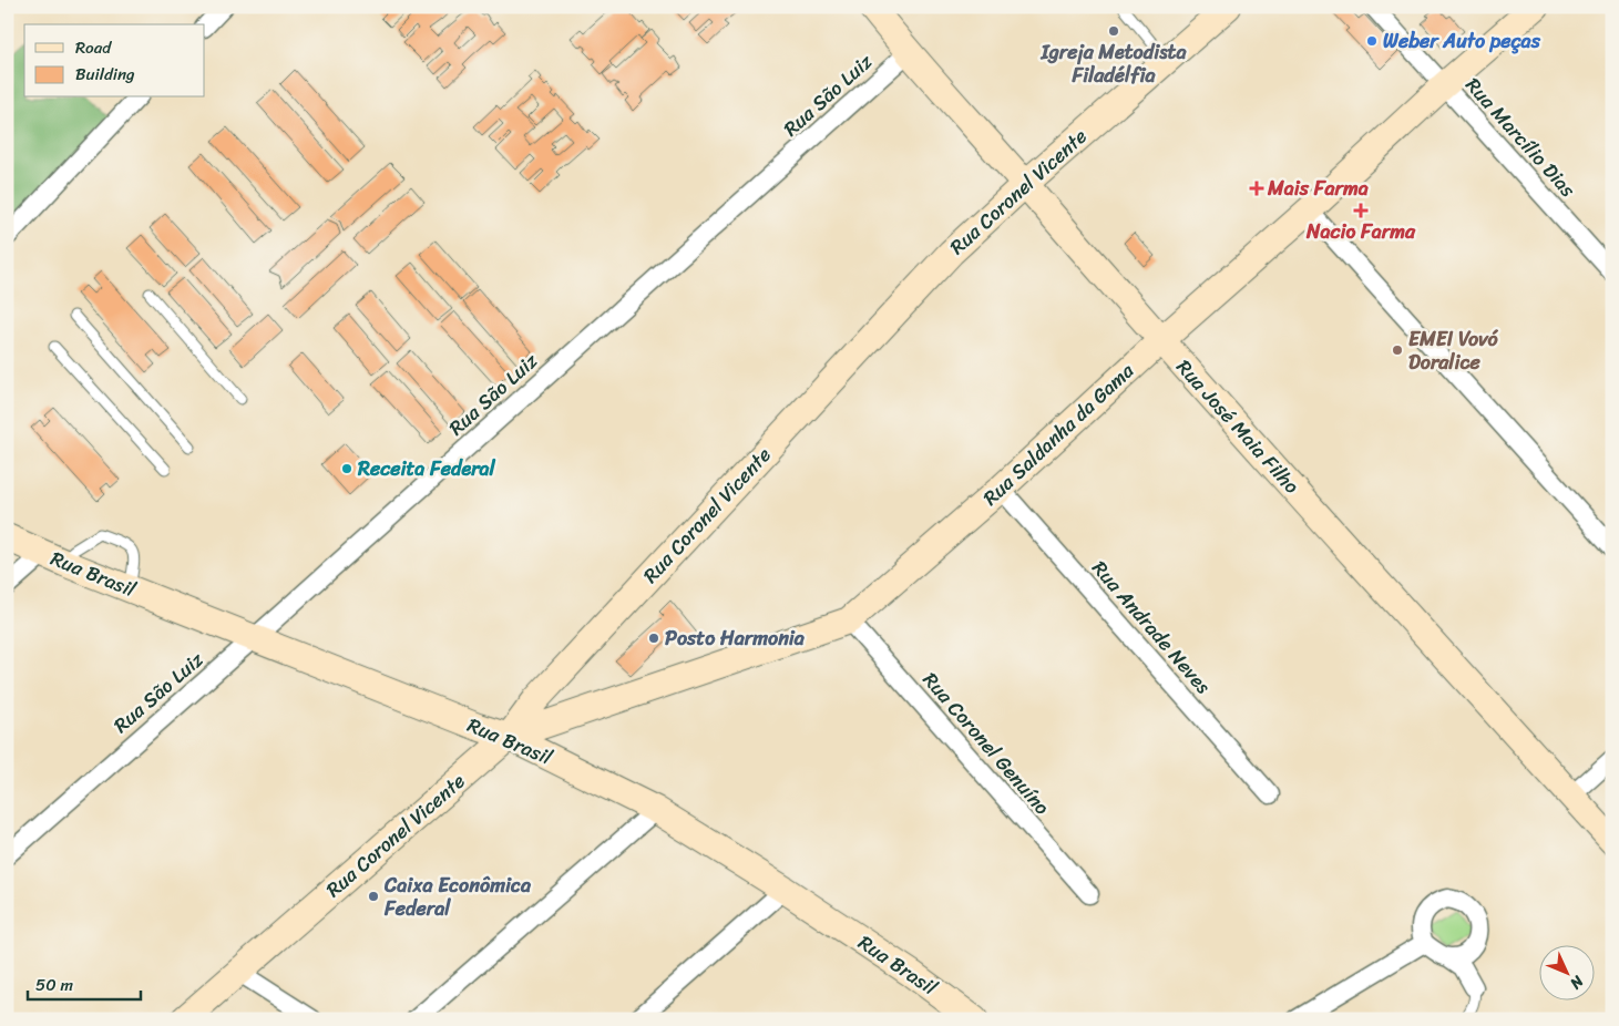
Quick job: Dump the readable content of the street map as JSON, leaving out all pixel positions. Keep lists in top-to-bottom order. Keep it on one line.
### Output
{"streets":{"street":["Rua São Luiz","Rua Marcílio Dias","Rua Coronel Vicente","Rua José Maia Filho","Rua Saldanha da Gama","Rua Brasil","Rua Andrade Neves","Rua Coronel Genuíno"]},"crossings":[["Rua São Luiz","Rua José Maia Filho"],["Rua São Luiz","Rua Brasil"],["Rua Marcílio Dias","Rua Saldanha da Gama"],["Rua Coronel Vicente","Rua José Maia Filho"],["Rua Coronel Vicente","Rua Saldanha da Gama"],["Rua Coronel Vicente","Rua Brasil"],["Rua José Maia Filho","Rua Saldanha da Gama"],["Rua Saldanha da Gama","Rua Brasil"],["Rua Saldanha da Gama","Rua Andrade Neves"],["Rua Saldanha da Gama","Rua Coronel Genuíno"]],"places":{"other":["Igreja Metodista Filadélfia","Weber Auto peças","EMEI Vovó Doralice","Receita Federal","Posto Harmonia","Caixa Econômica Federal"],"health":["Mais Farma","Nacio Farma"]},"legend":["Road","Building"],"scale_bar":"50 m","north":"bottom right"}
